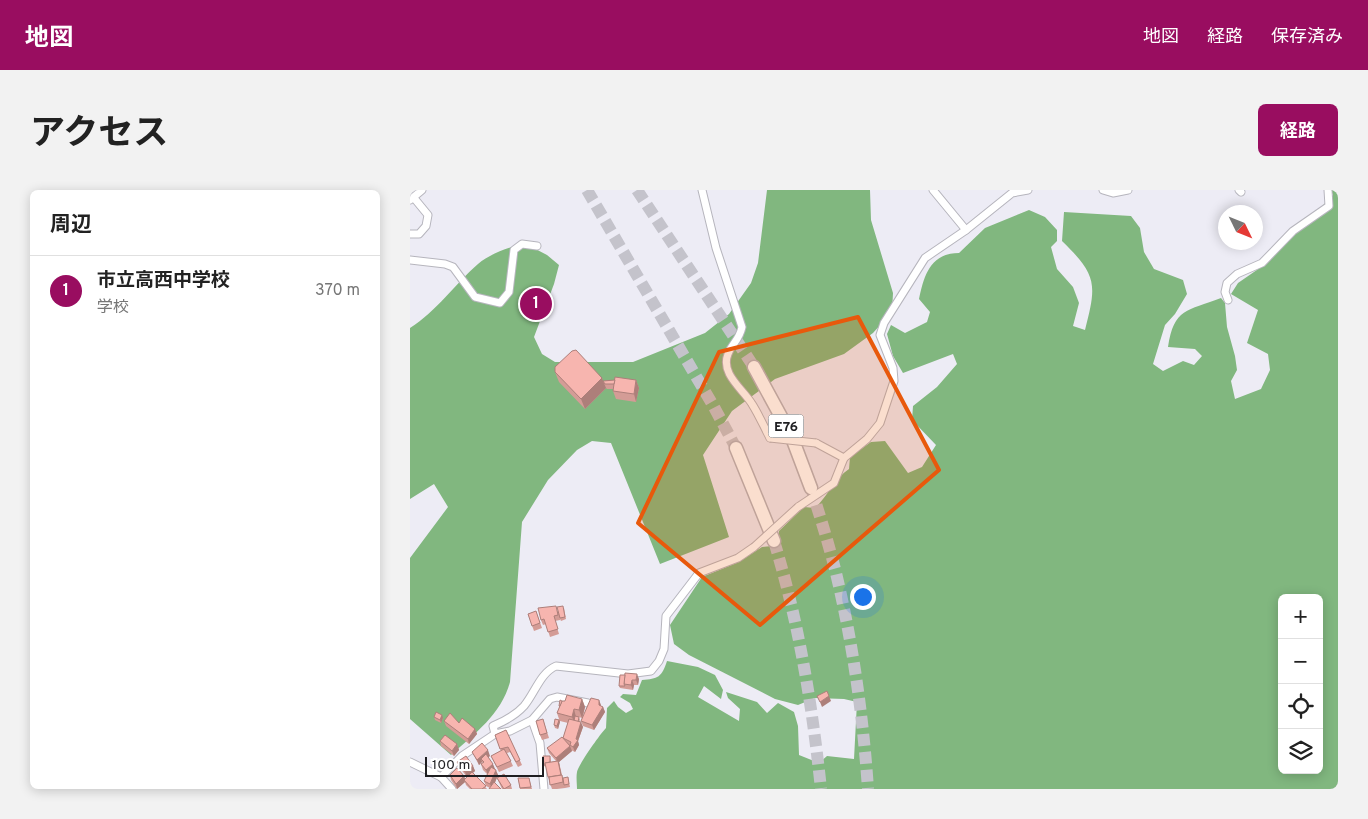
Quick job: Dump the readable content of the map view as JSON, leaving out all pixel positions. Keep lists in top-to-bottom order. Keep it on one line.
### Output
{"streets":{"highway":["E76"]},"scale_bar":"100 m","north":"bottom right","page":{"header":"地図","nav":["地図","経路","保存済み"],"title":"アクセス","buttons":"経路","heading":"周辺","list":[{"mark":"1","name":"市立高西中学校","note":"学校","value":"370 m"}],"pins":"1","map_buttons":["+","−"],"scale":"100 m"}}
